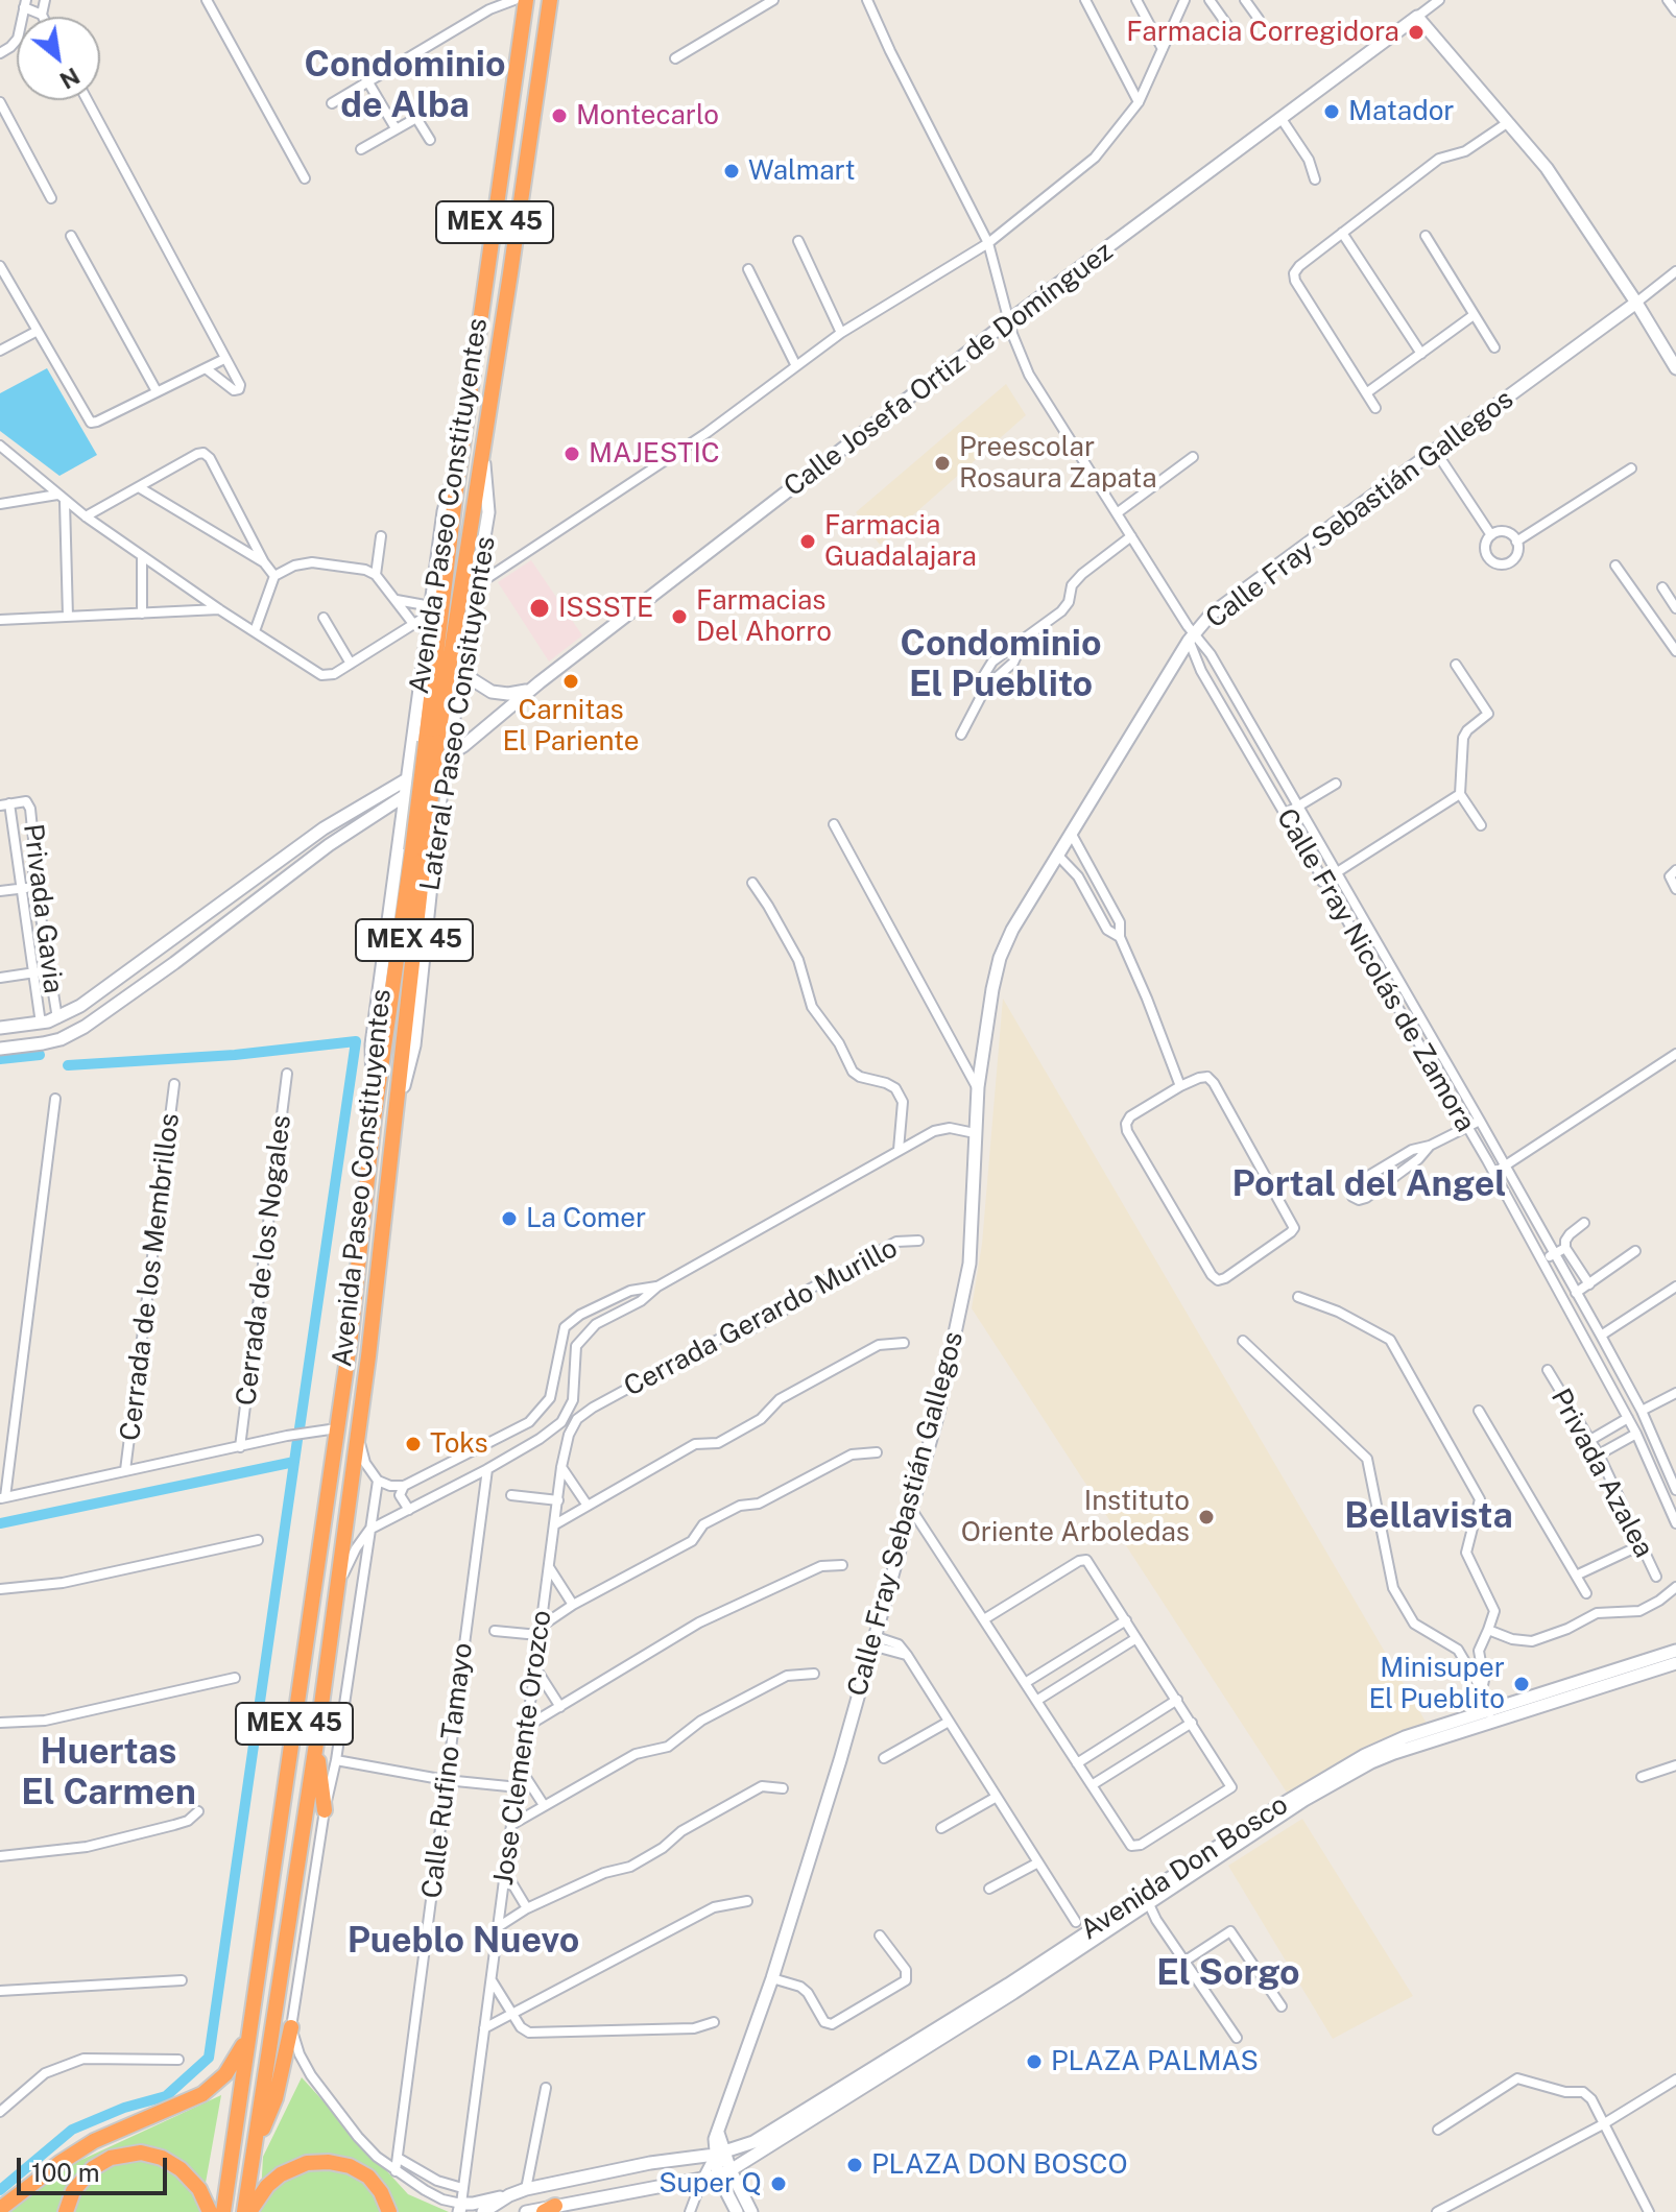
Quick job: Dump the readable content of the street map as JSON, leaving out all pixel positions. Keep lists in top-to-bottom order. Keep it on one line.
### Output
{"streets":{"highway":["MEX 45","Avenida Paseo Constituyentes"],"street":["Calle Josefa Ortiz de Domínguez","Calle Fray Sebastián Gallegos","Lateral Paseo Consituyentes","Privada Gavia","Calle Fray Nicolás de Zamora","Cerrada de los Nogales","Cerrada de los Membrillos","Cerrada Gerardo Murillo","Privada Azalea","Jose Clemente Orozco","Calle Rufino Tamayo","Avenida Don Bosco"]},"crossings":[["Calle Josefa Ortiz de Domínguez","Lateral Paseo Consituyentes"],["Calle Josefa Ortiz de Domínguez","Privada Gavia"],["Avenida Paseo Constituyentes","Lateral Paseo Consituyentes"],["Calle Fray Sebastián Gallegos","Calle Fray Nicolás de Zamora"],["Calle Fray Sebastián Gallegos","Avenida Don Bosco"],["Cerrada Gerardo Murillo","Jose Clemente Orozco"]],"districts":["Condominio de Alba","Condominio El Pueblito","Portal del Angel","Bellavista","Huertas El Carmen","Pueblo Nuevo","El Sorgo"],"places":["Farmacia Corregidora","Matador","Montecarlo","Walmart","MAJESTIC","Preescolar Rosaura Zapata","Farmacia Guadalajara","ISSSTE","Farmacias Del Ahorro","Carnitas El Pariente","La Comer","Toks","Instituto Oriente Arboledas","Minisuper El Pueblito","PLAZA PALMAS","PLAZA DON BOSCO","Super Q"],"scale_bar":"100 m","north":"bottom right"}
